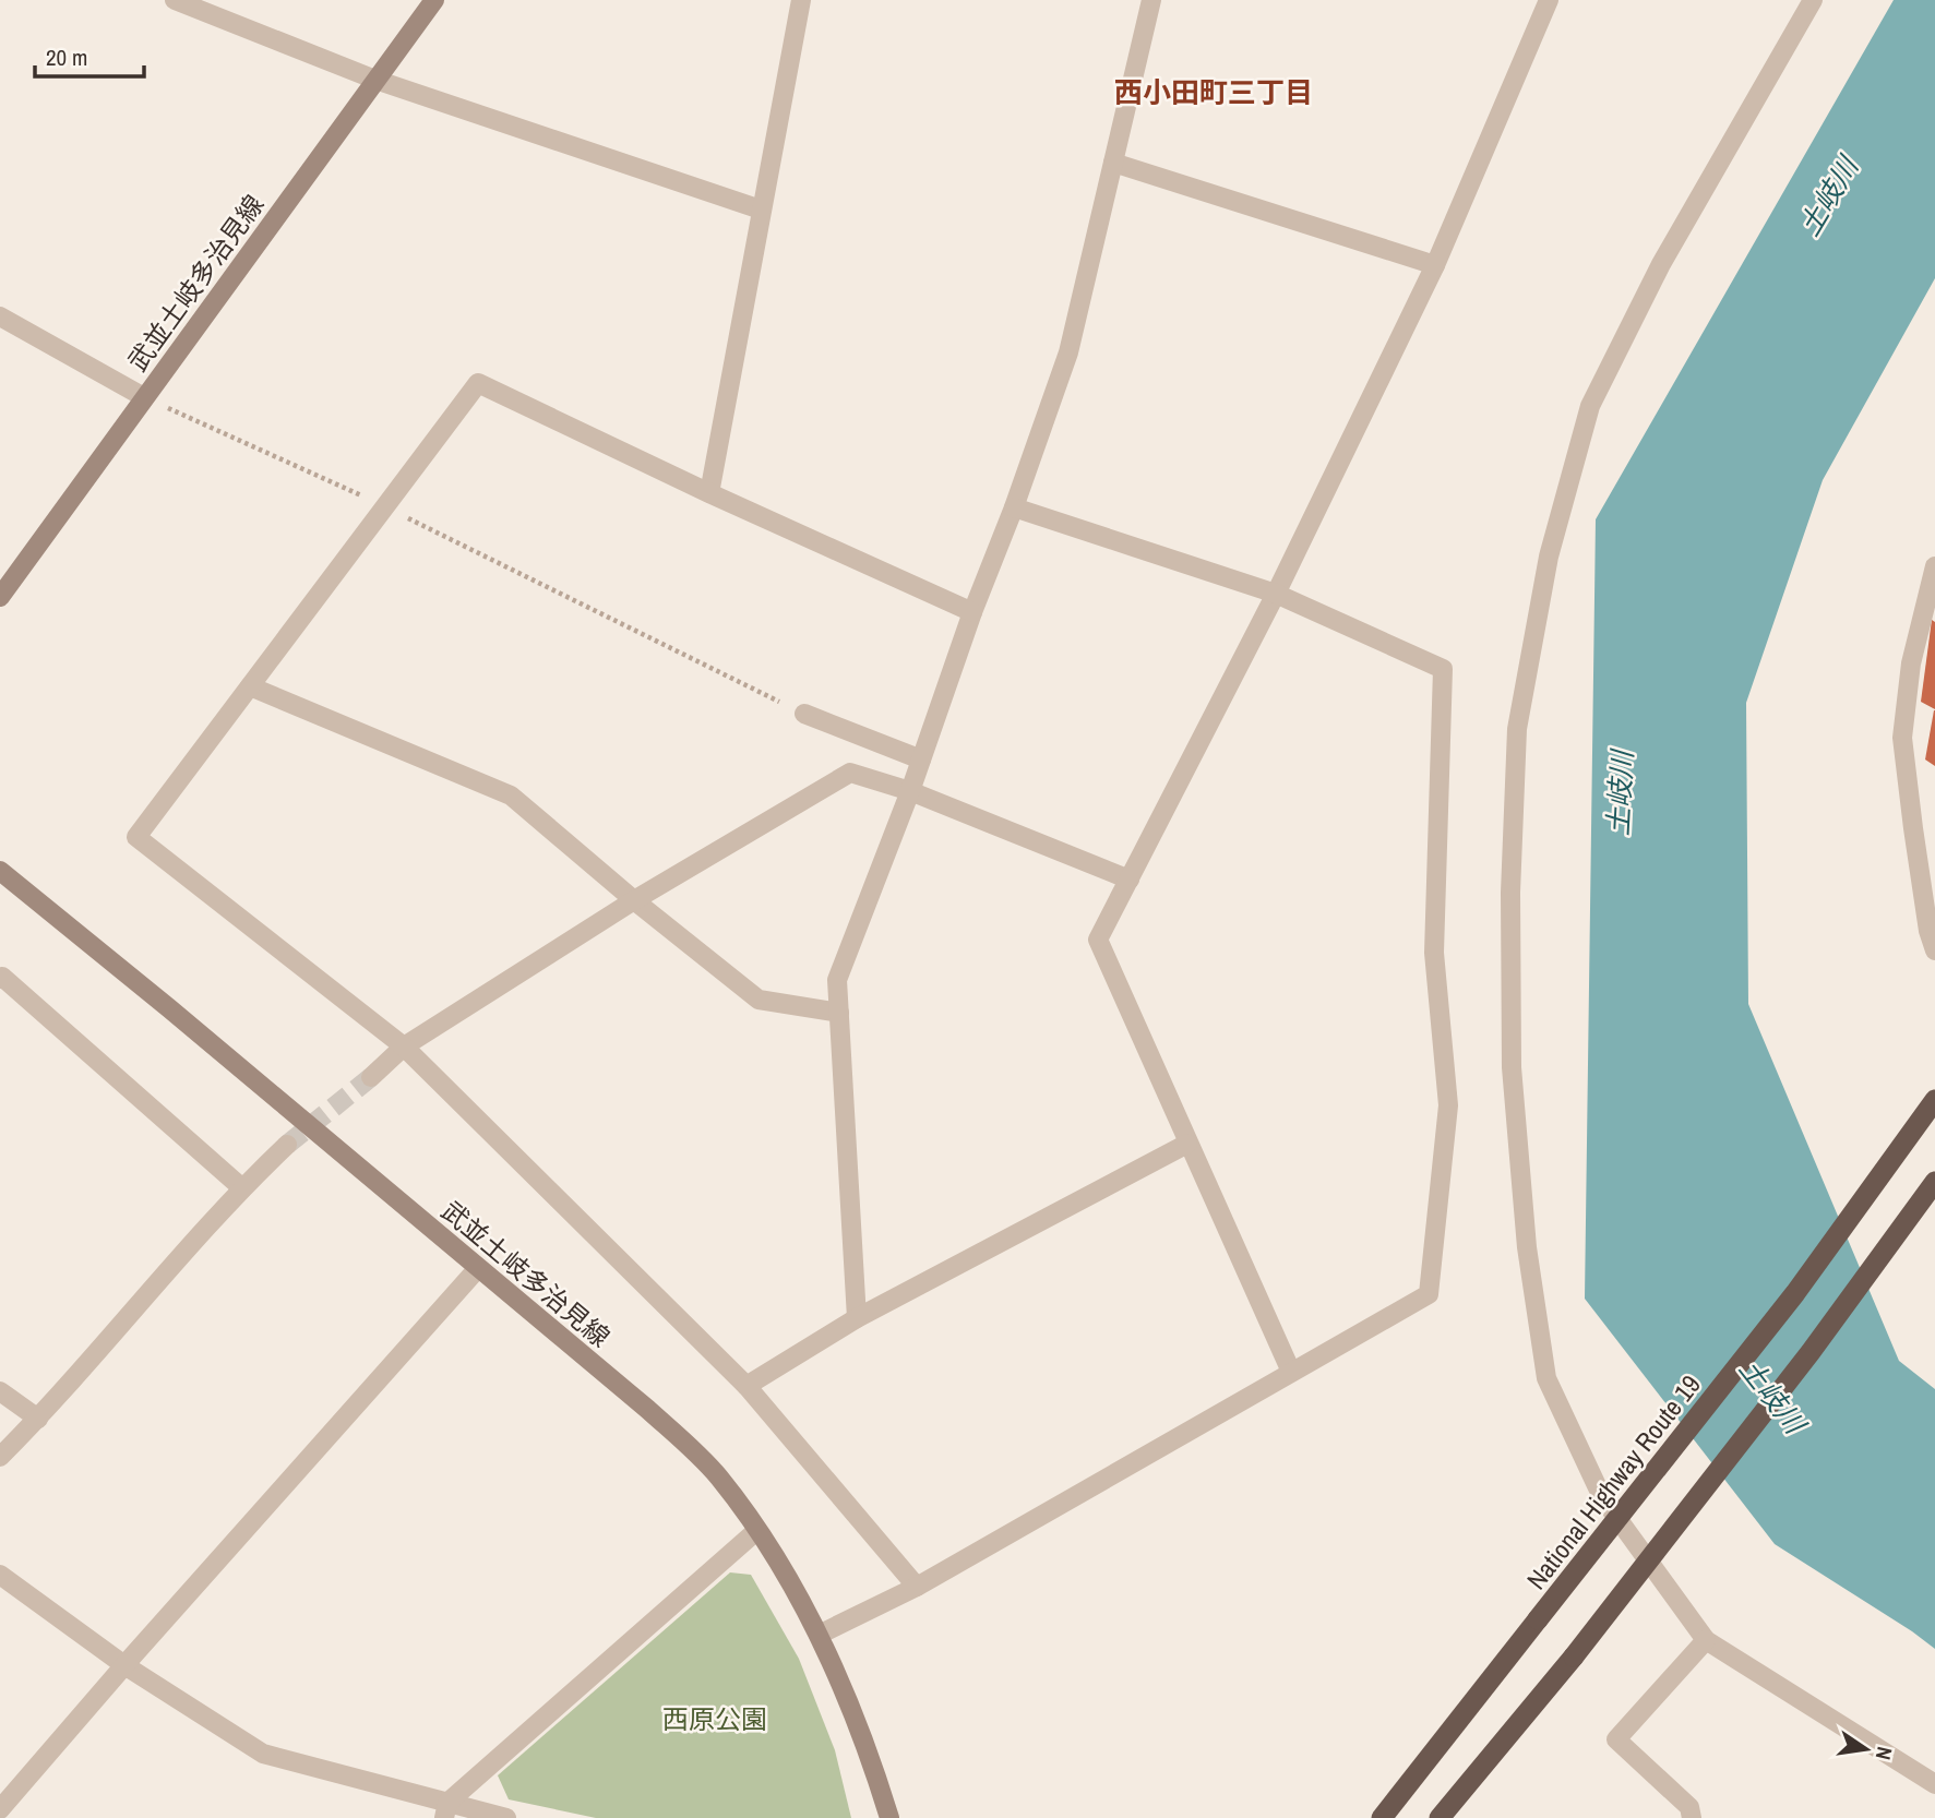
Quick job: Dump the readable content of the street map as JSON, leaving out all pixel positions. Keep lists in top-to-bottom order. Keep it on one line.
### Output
{"streets":{"highway":["National Highway Route 19"],"main road":["武並土岐多治見線"]},"districts":["西小田町三丁目"],"water":["土岐川"],"parks":["西原公園"],"scale_bar":"20 m","north":"right"}
